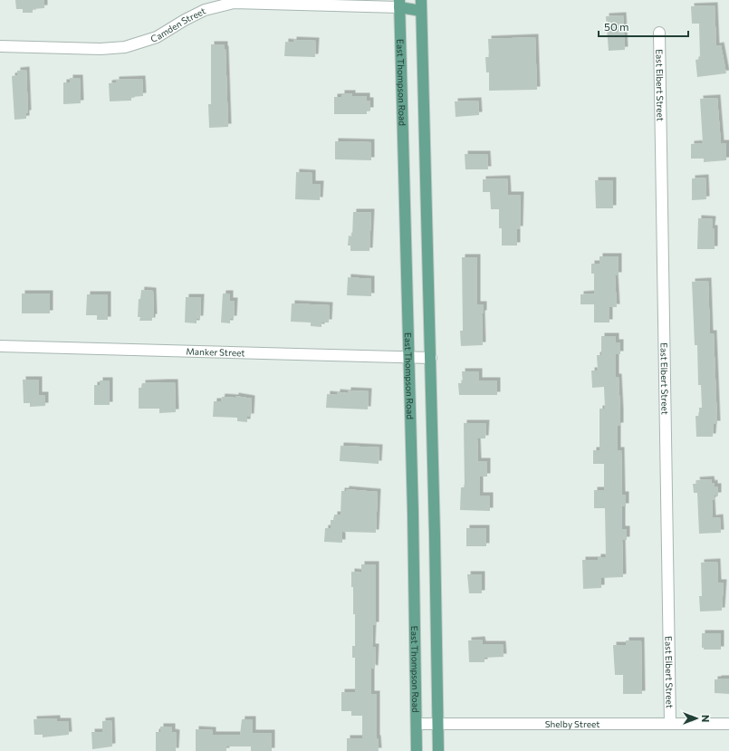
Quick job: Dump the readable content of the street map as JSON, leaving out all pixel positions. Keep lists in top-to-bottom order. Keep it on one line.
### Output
{"streets":{"main road":["East Thompson Road"],"street":["Camden Street","East Elbert Street","Manker Street","Shelby Street"]},"crossings":[["Camden Street","East Thompson Road"],["East Thompson Road","Manker Street"],["East Thompson Road","Shelby Street"],["East Elbert Street","Shelby Street"]],"scale_bar":"50 m","north":"right"}
